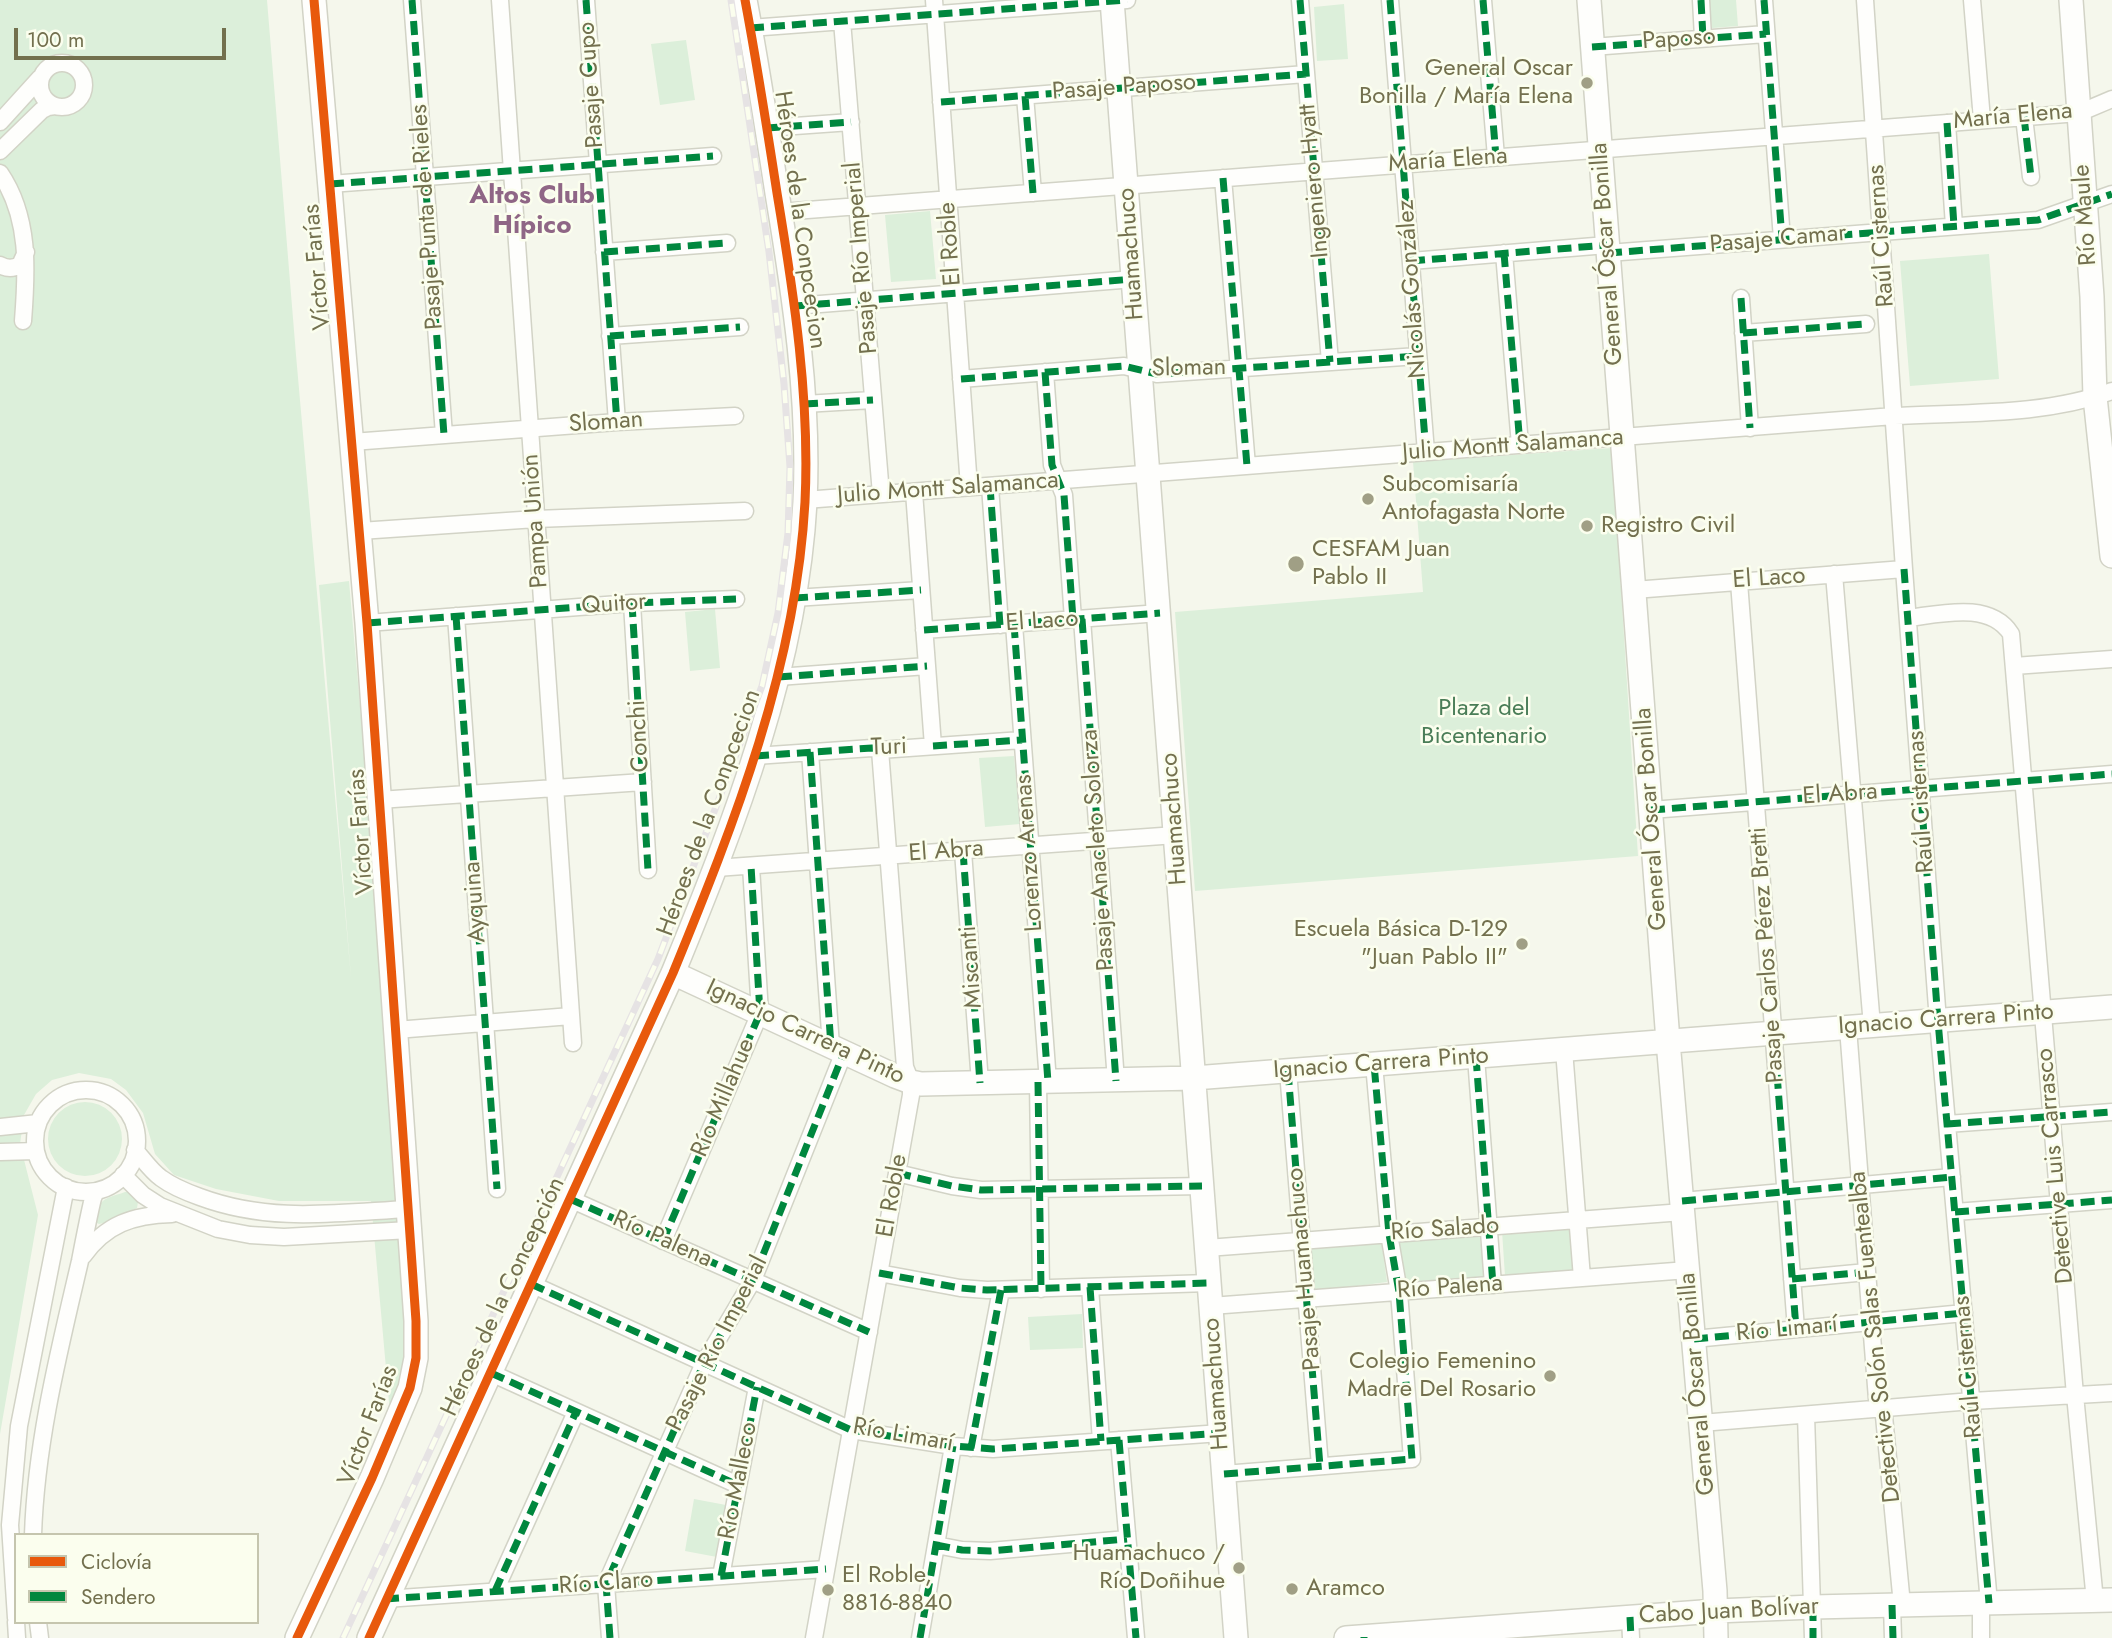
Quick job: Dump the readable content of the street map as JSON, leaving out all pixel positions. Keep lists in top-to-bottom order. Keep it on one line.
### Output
{"streets":{"street":["Paposo","Pasaje Cupo","Pasaje Paposo","María Elena","Ingeniero Hyatt","Río Maule","Pasaje Punta de Rieles","Héroes de la Conpcecion","Raúl Cisternas","Pasaje Camar","El Roble","Huamachuco","General Óscar Bonilla","Pasaje Río Imperial","Víctor Farías","Nicolás González","Sloman","Julio Montt Salamanca","Pampa Unión","El Laco","Quitor","Conchi","Turi","El Abra","Pasaje Anacleto Solorza","Lorenzo Arenas","Ayquina","Pasaje Carlos Pérez Bretti","Miscanti","Ignacio Carrera Pinto","Río Millahue","Detective Luis Carrasco","Río Salado","Río Palena","Pasaje Huamachuco","Héroes de la Concepción","Río Limarí","Detective Solón Salas Fuentealba","Río Malleco","Río Claro","Cabo Juan Bolívar"]},"crossings":[["Paposo","General Óscar Bonilla"],["Pasaje Cupo","Sloman"],["Pasaje Paposo","Ingeniero Hyatt"],["Pasaje Paposo","El Roble"],["Pasaje Paposo","Huamachuco"],["María Elena","Ingeniero Hyatt"],["María Elena","Río Maule"],["María Elena","Héroes de la Conpcecion"],["María Elena","Raúl Cisternas"],["María Elena","El Roble"],["María Elena","Huamachuco"],["María Elena","General Óscar Bonilla"],["María Elena","Pasaje Río Imperial"],["María Elena","Nicolás González"],["Ingeniero Hyatt","Sloman"],["Río Maule","Pasaje Camar"],["Río Maule","Julio Montt Salamanca"],["Pasaje Punta de Rieles","Sloman"],["Héroes de la Conpcecion","Julio Montt Salamanca"],["Héroes de la Conpcecion","Turi"],["Héroes de la Conpcecion","El Abra"],["Héroes de la Conpcecion","Ignacio Carrera Pinto"],["Héroes de la Conpcecion","Héroes de la Concepción"],["Raúl Cisternas","Pasaje Camar"],["Raúl Cisternas","Julio Montt Salamanca"],["Raúl Cisternas","El Laco"],["Raúl Cisternas","El Abra"],["Raúl Cisternas","Ignacio Carrera Pinto"],["Raúl Cisternas","Detective Luis Carrasco"],["Raúl Cisternas","Río Limarí"],["Raúl Cisternas","Cabo Juan Bolívar"],["Pasaje Camar","General Óscar Bonilla"],["Pasaje Camar","Nicolás González"],["El Roble","Sloman"],["El Roble","Julio Montt Salamanca"],["El Roble","Turi"],["El Roble","El Abra"],["El Roble","Ignacio Carrera Pinto"],["El Roble","Río Palena"],["El Roble","Río Limarí"],["El Roble","Río Claro"],["Huamachuco","Sloman"],["Huamachuco","Julio Montt Salamanca"],["Huamachuco","El Laco"],["Huamachuco","El Abra"],["Huamachuco","Ignacio Carrera Pinto"],["Huamachuco","Río Salado"],["Huamachuco","Río Palena"],["Huamachuco","Río Limarí"],["General Óscar Bonilla","Julio Montt Salamanca"],["General Óscar Bonilla","El Laco"],["General Óscar Bonilla","El Abra"],["General Óscar Bonilla","Ignacio Carrera Pinto"],["General Óscar Bonilla","Río Salado"],["General Óscar Bonilla","Río Palena"],["General Óscar Bonilla","Río Limarí"],["General Óscar Bonilla","Cabo Juan Bolívar"],["Pasaje Río Imperial","Julio Montt Salamanca"],["Pasaje Río Imperial","Turi"],["Pasaje Río Imperial","El Abra"],["Pasaje Río Imperial","Ignacio Carrera Pinto"],["Pasaje Río Imperial","Río Palena"],["Pasaje Río Imperial","Río Limarí"],["Pasaje Río Imperial","Río Claro"],["Víctor Farías","Sloman"],["Víctor Farías","Quitor"],["Nicolás González","Sloman"],["Nicolás González","Julio Montt Salamanca"],["Sloman","Pampa Unión"],["Sloman","Pasaje Anacleto Solorza"],["Julio Montt Salamanca","Pasaje Anacleto Solorza"],["Julio Montt Salamanca","Lorenzo Arenas"],["Pampa Unión","Quitor"],["El Laco","Pasaje Anacleto Solorza"],["El Laco","Lorenzo Arenas"],["El Laco","Pasaje Carlos Pérez Bretti"],["Quitor","Conchi"],["Quitor","Ayquina"],["Turi","Lorenzo Arenas"],["El Abra","Pasaje Anacleto Solorza"],["El Abra","Lorenzo Arenas"],["El Abra","Pasaje Carlos Pérez Bretti"],["El Abra","Miscanti"],["El Abra","Río Millahue"],["El Abra","Detective Luis Carrasco"],["Pasaje Anacleto Solorza","Ignacio Carrera Pinto"],["Lorenzo Arenas","Ignacio Carrera Pinto"],["Pasaje Carlos Pérez Bretti","Ignacio Carrera Pinto"],["Pasaje Carlos Pérez Bretti","Río Limarí"],["Miscanti","Ignacio Carrera Pinto"],["Ignacio Carrera Pinto","Río Millahue"],["Ignacio Carrera Pinto","Detective Luis Carrasco"],["Ignacio Carrera Pinto","Pasaje Huamachuco"],["Ignacio Carrera Pinto","Héroes de la Concepción"],["Ignacio Carrera Pinto","Detective Solón Salas Fuentealba"],["Río Millahue","Río Palena"],["Detective Luis Carrasco","Cabo Juan Bolívar"],["Río Salado","Pasaje Huamachuco"],["Río Palena","Pasaje Huamachuco"],["Río Palena","Héroes de la Concepción"],["Héroes de la Concepción","Río Limarí"],["Héroes de la Concepción","Río Claro"],["Río Limarí","Detective Solón Salas Fuentealba"],["Río Limarí","Río Malleco"],["Detective Solón Salas Fuentealba","Cabo Juan Bolívar"],["Río Malleco","Río Claro"]],"districts":["Altos Club Hípico"],"parks":["Plaza del Bicentenario"],"places":["General Oscar Bonilla / María Elena","Subcomisaría Antofagasta Norte","Registro Civil","CESFAM Juan Pablo II","Escuela Básica D-129 \"Juan Pablo II\"","Colegio Femenino Madre Del Rosario","Huamachuco / Río Doñihue","Aramco","El Roble, 8816-8840"],"legend":["Ciclovía","Sendero"],"scale_bar":"100 m"}
